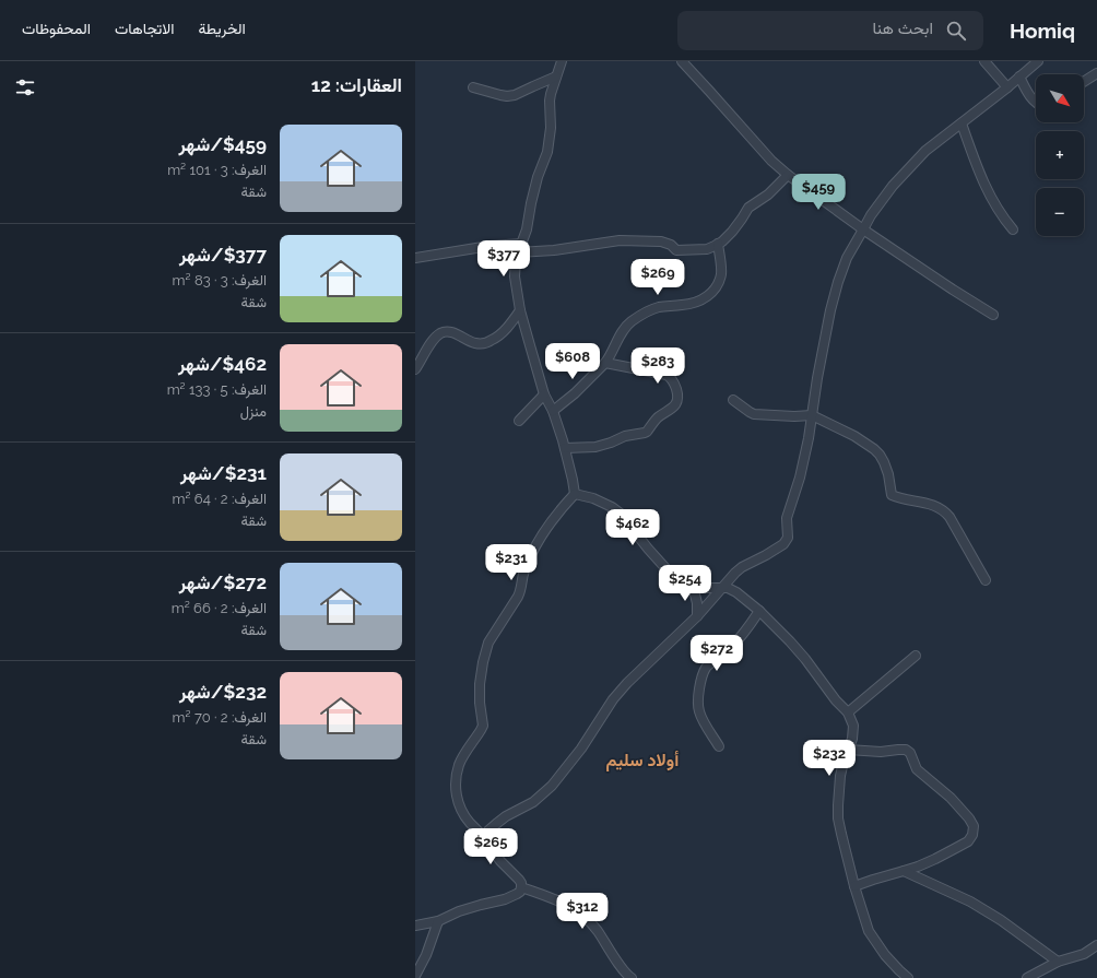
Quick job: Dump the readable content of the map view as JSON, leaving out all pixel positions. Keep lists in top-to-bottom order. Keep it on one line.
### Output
{"districts":["أولاد سليم"],"north":"bottom right","page":{"header":"Homiq","search":"ابحث هنا","nav":["الخريطة","الاتجاهات","المحفوظات"],"heading":"العقارات: 12","map_buttons":["+","−"],"list":[{"name":"$459/شهر","note":"الغرف: 3 · 101 m² · شقة"},{"name":"$377/شهر","note":"الغرف: 3 · 83 m² · شقة"},{"name":"$462/شهر","note":"الغرف: 5 · 133 m² · منزل"},{"name":"$231/شهر","note":"الغرف: 2 · 64 m² · شقة"},{"name":"$272/شهر","note":"الغرف: 2 · 66 m² · شقة"},{"name":"$232/شهر","note":"الغرف: 2 · 70 m² · شقة"}],"price":["$459","$377","$269","$608","$283","$462","$231","$254","$272","$232","$265","$312"]}}
